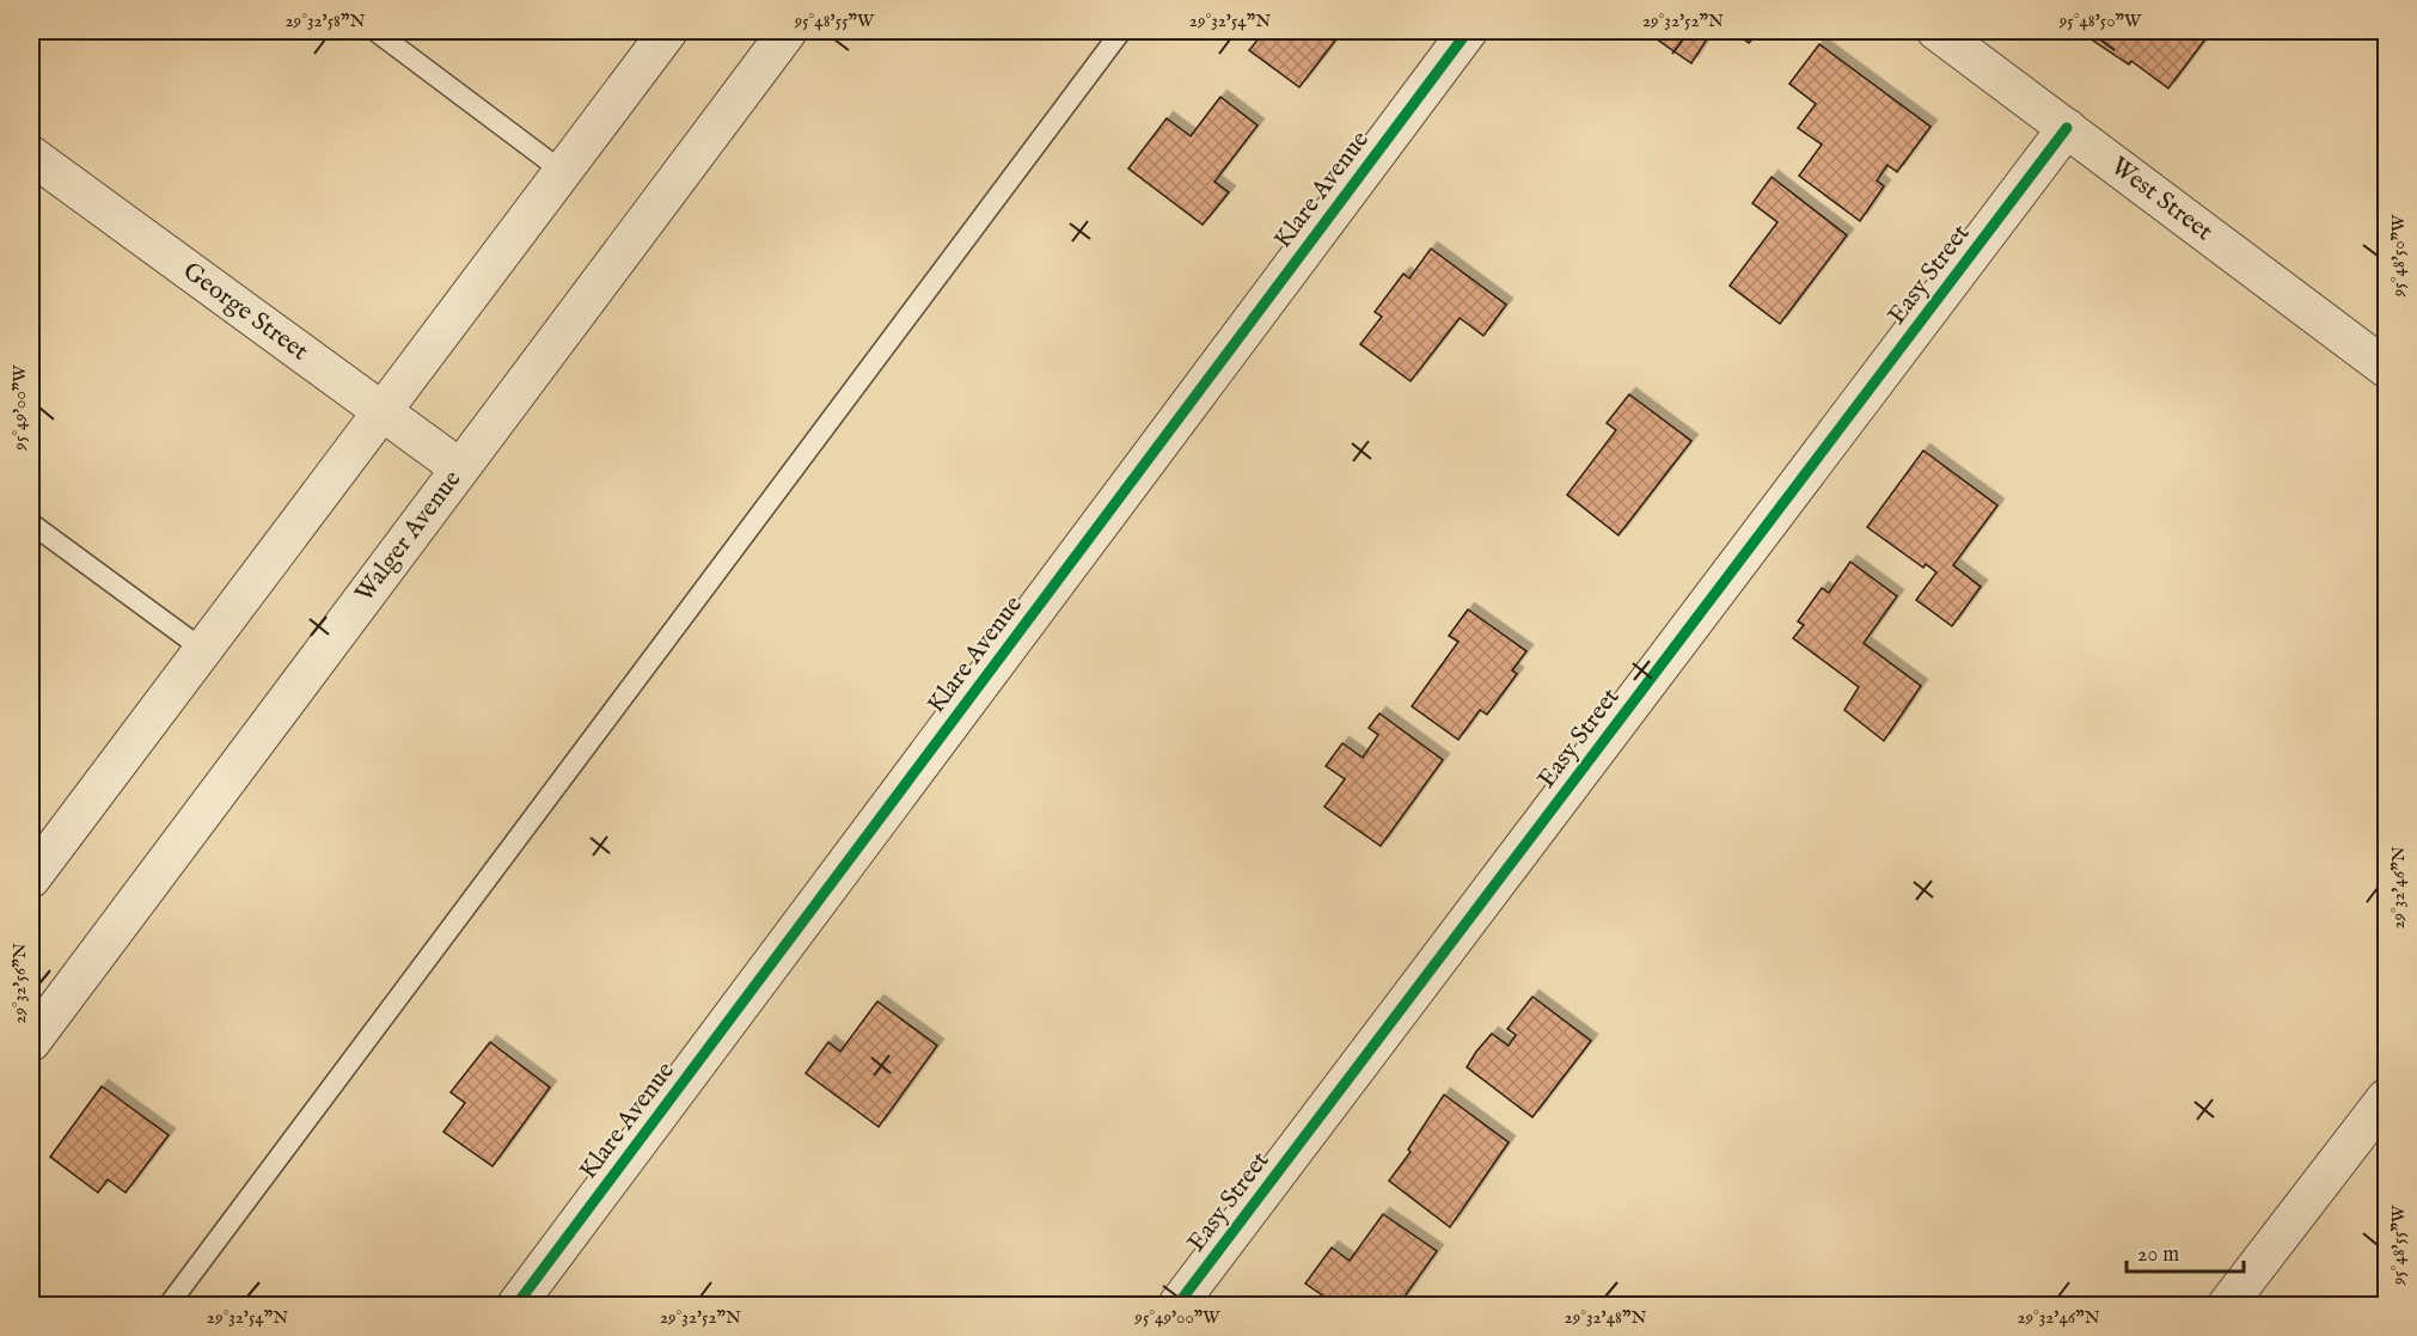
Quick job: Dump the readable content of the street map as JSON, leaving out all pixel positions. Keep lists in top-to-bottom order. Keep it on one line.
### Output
{"streets":{"street":["Klare Avenue","West Street","Easy Street","George Street","Walger Avenue"]},"crossings":[["West Street","Easy Street"],["George Street","Walger Avenue"]],"scale_bar":"20 m","coordinates":["29°32'58\"N","95°48'55\"W","29°32'54\"N","29°32'52\"N","95°48'50\"W","95°49'00\"W","29°32'46\"N","29°32'56\"N","29°32'48\"N"]}
